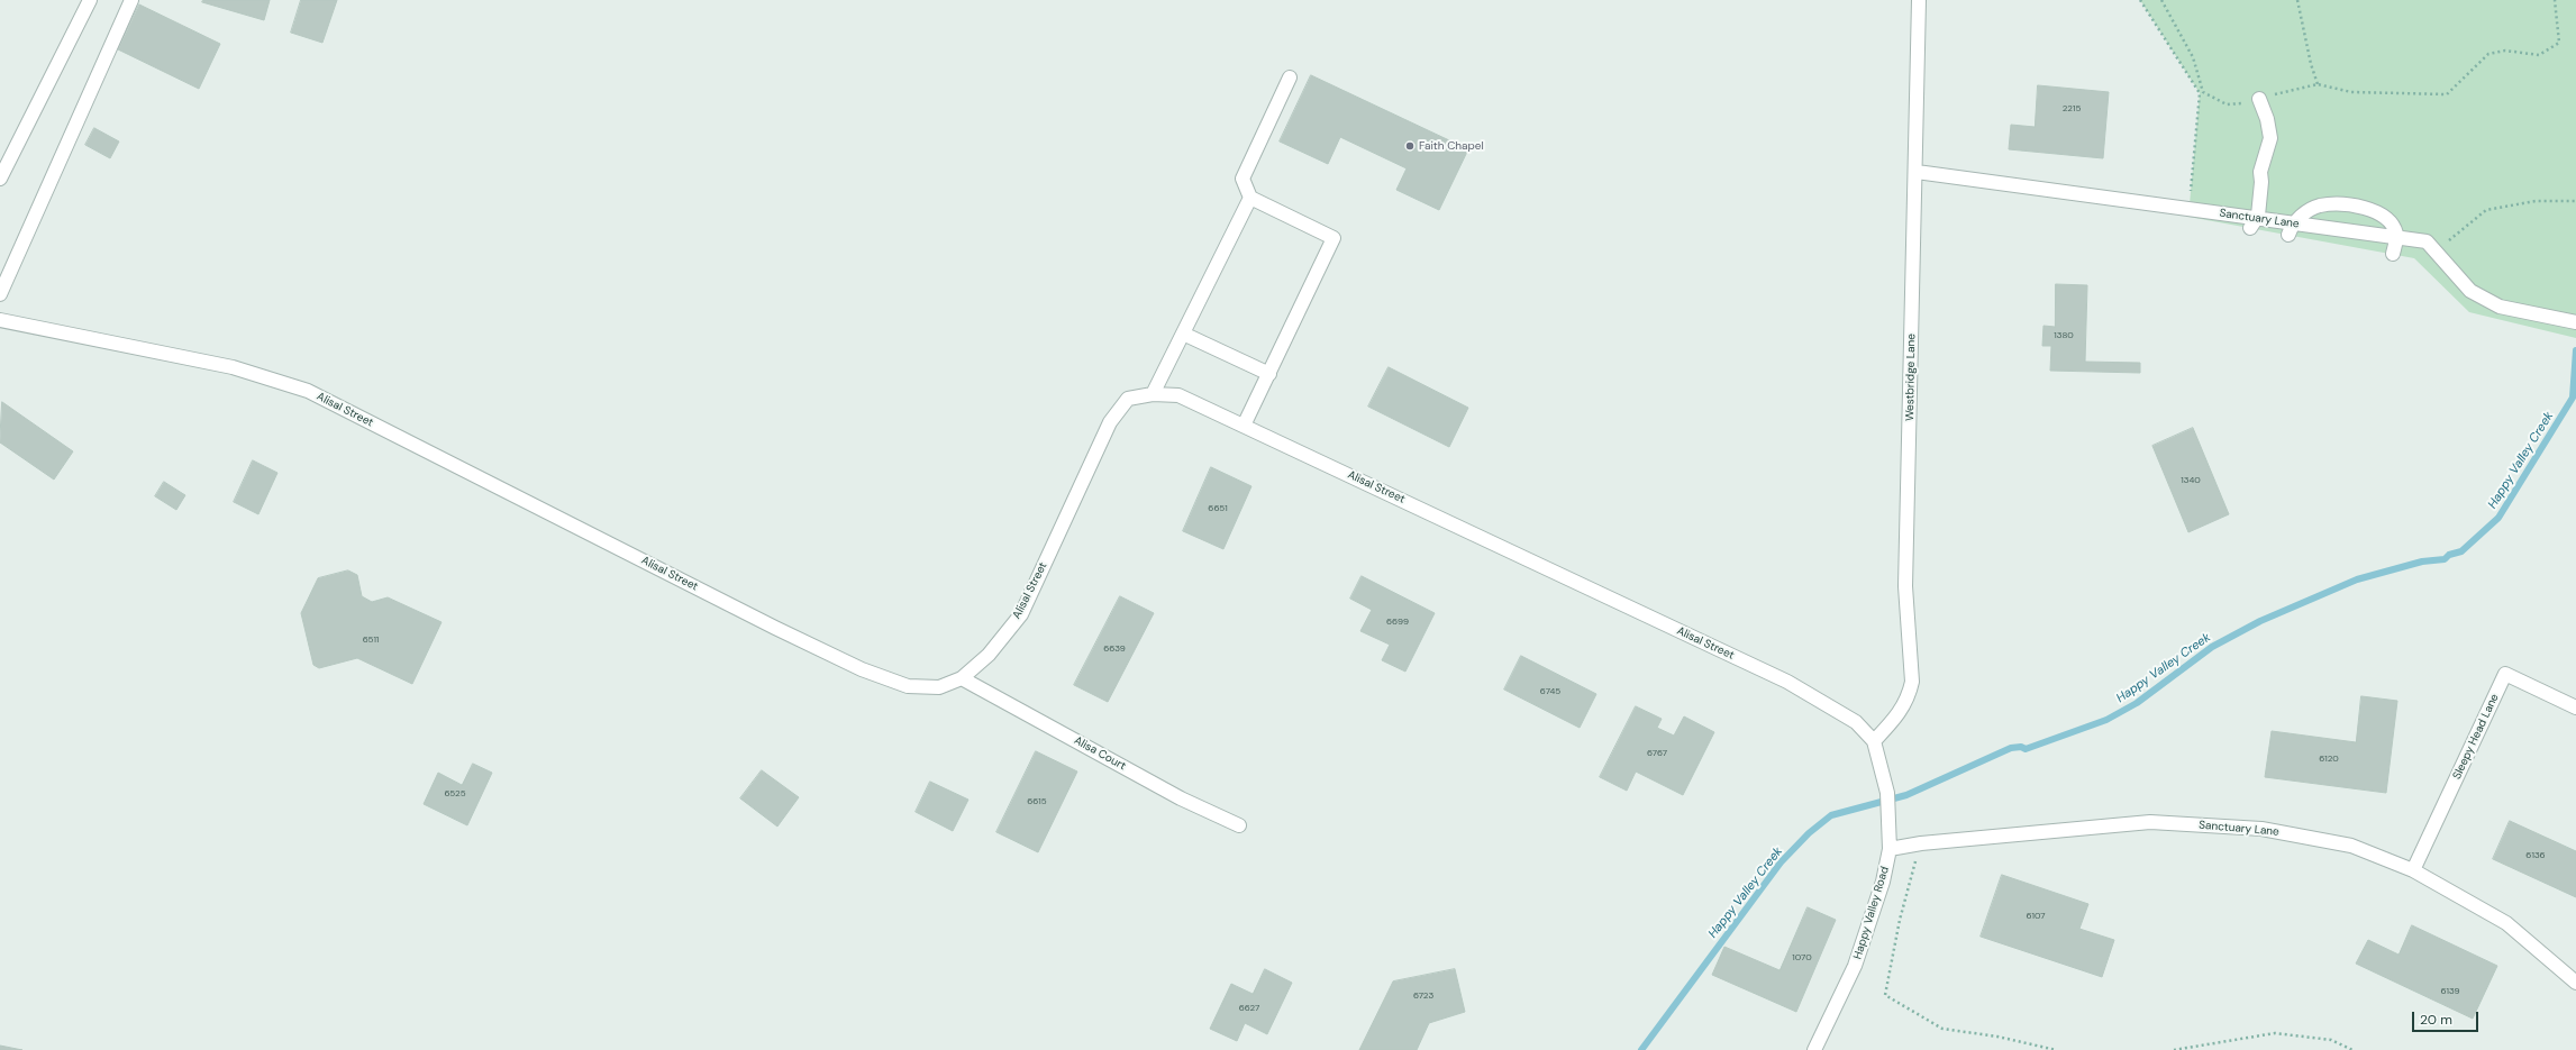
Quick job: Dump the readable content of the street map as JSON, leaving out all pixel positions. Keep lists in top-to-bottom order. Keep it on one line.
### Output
{"streets":{"street":["Sanctuary Lane","Westbridge Lane","Alisal Street","Sleepy Head Lane","Alisa Court","Happy Valley Road"]},"crossings":[["Sanctuary Lane","Westbridge Lane"],["Sanctuary Lane","Sleepy Head Lane"],["Sanctuary Lane","Happy Valley Road"],["Westbridge Lane","Alisal Street"],["Westbridge Lane","Happy Valley Road"],["Alisal Street","Alisa Court"],["Alisal Street","Happy Valley Road"]],"water":["Happy Valley Creek"],"places":["Faith Chapel"],"house_numbers":["2215","1380","1340","6651","6699","6511","6639","6745","6767","6120","6525","6615","6136","6107","1070","6139","6723","6627"],"scale_bar":"20 m"}
